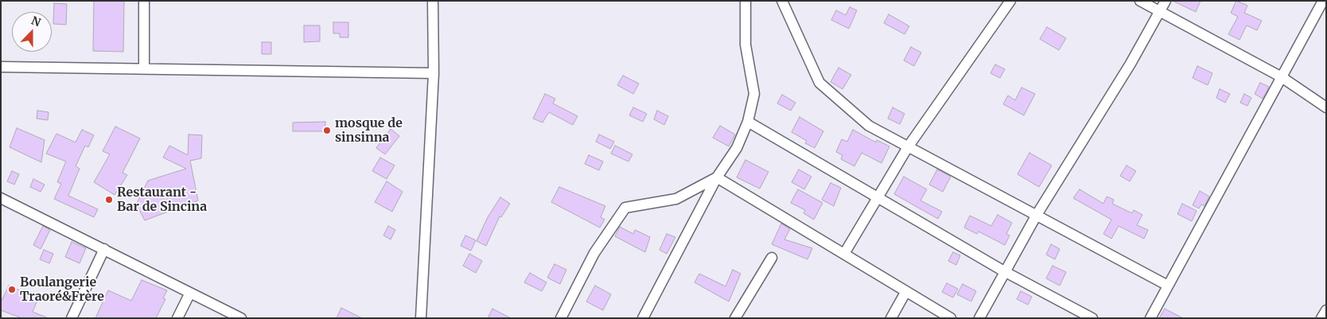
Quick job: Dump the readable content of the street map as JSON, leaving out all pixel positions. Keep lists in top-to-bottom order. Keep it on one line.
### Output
{"places":["mosque de sinsinna","Restaurant - Bar de Sincina","Boulangerie Traoré&Frère"],"north":"top"}
